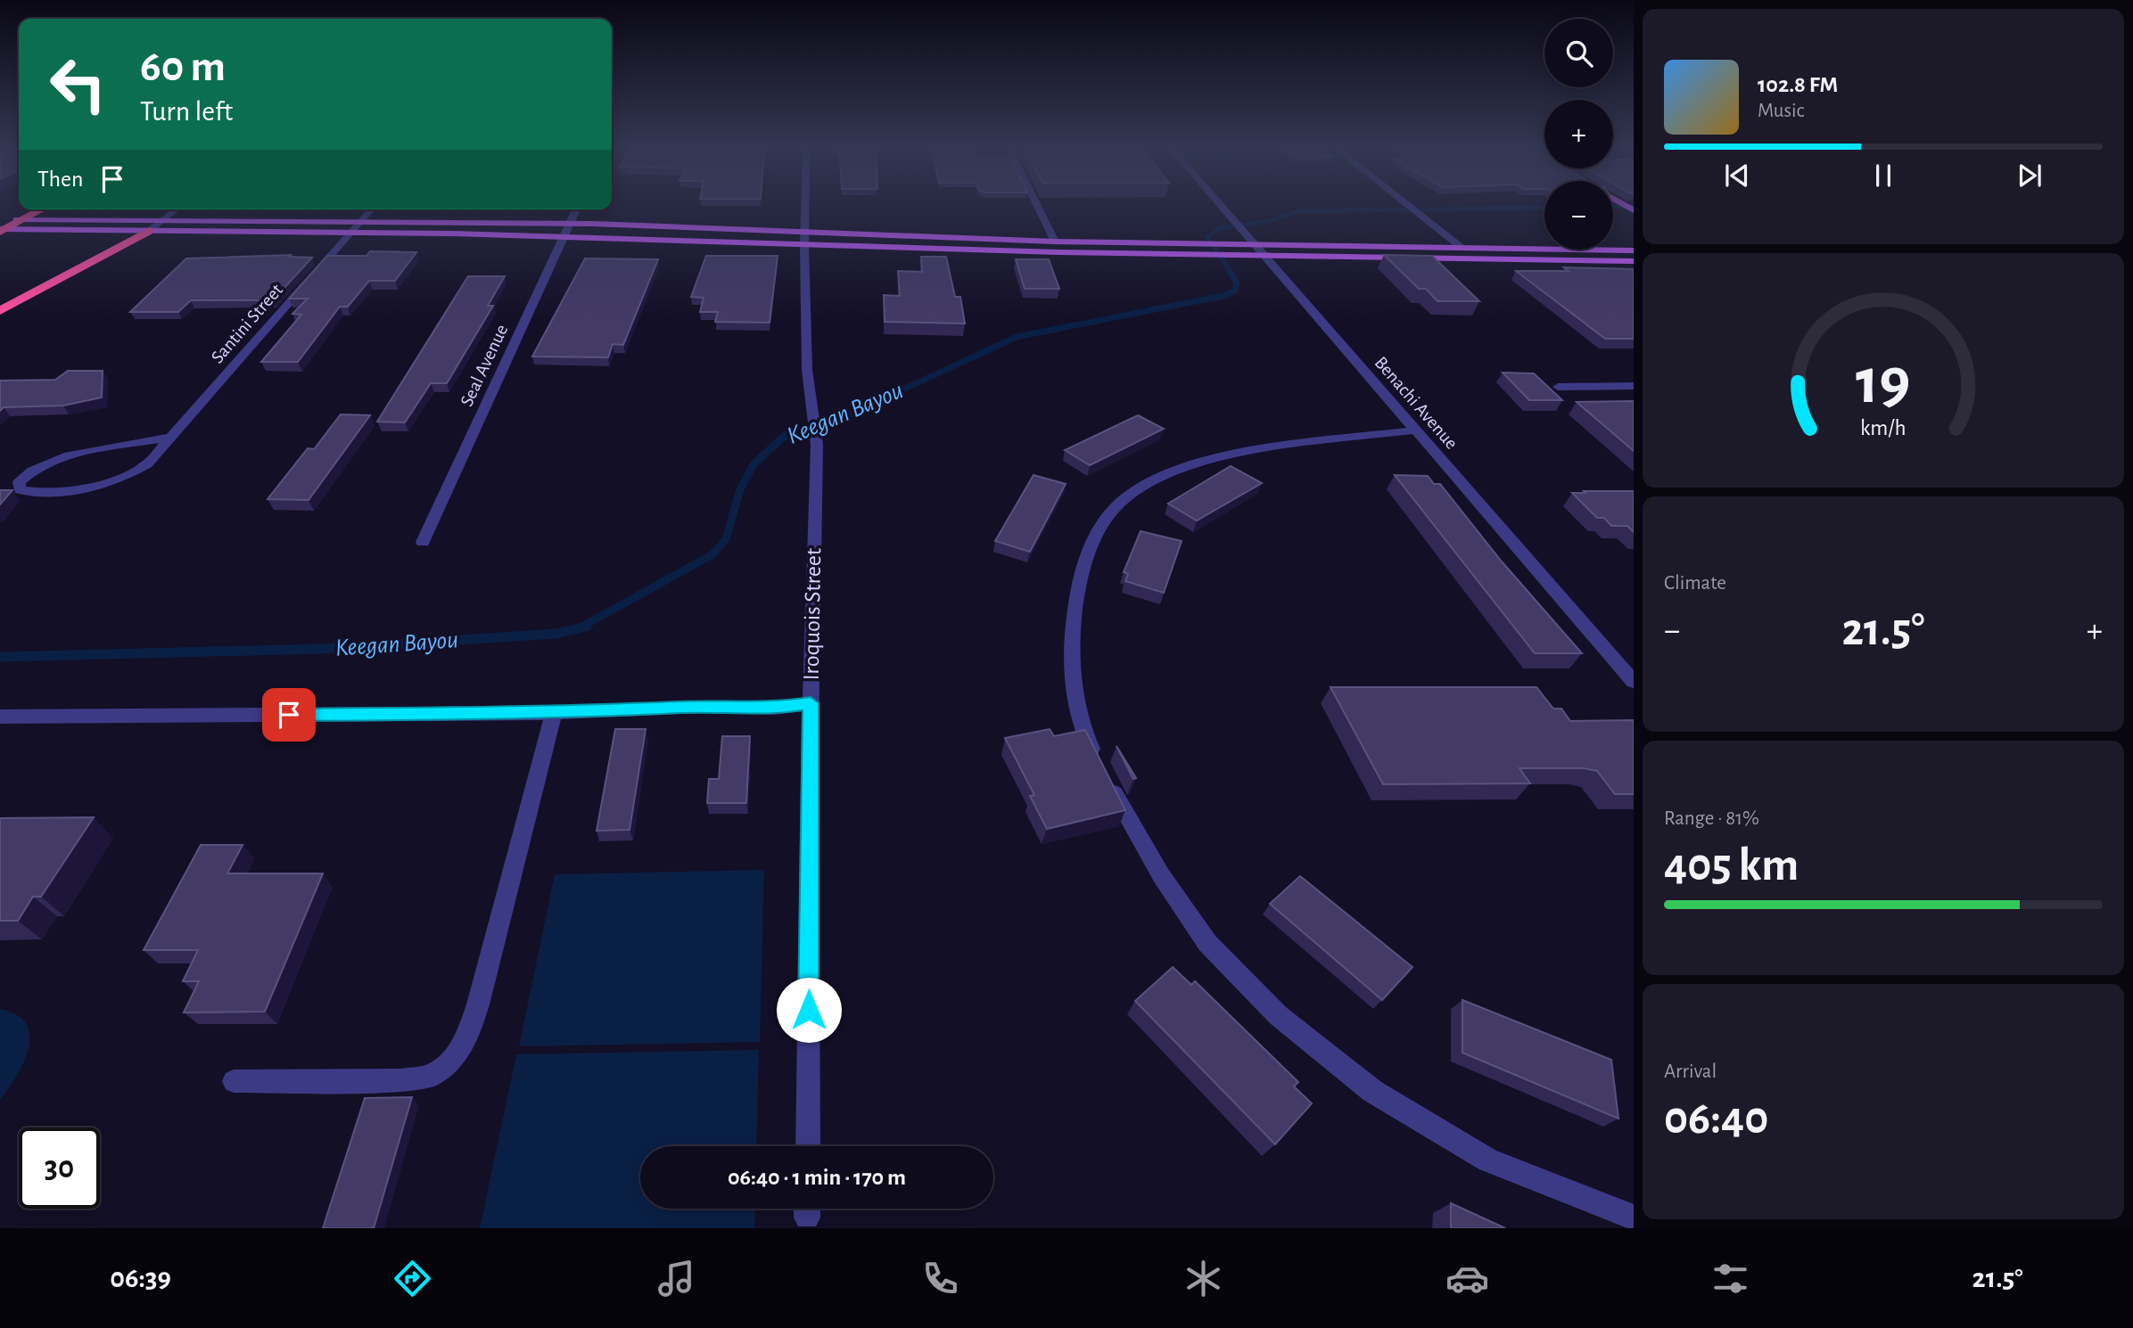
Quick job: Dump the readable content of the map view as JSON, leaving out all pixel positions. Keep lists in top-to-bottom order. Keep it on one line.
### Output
{"streets":{"street":["Santini Street","Seal Avenue","Benachi Avenue","Iroquois Street"]},"water":["Keegan Bayou"],"page":{"map_buttons":["+","−"],"turn":["60 m","Turn left"],"song":["102.8 FM","Music"],"then":"Then","tile":["Climate",["Range · 81%","405 km"],["Arrival","06:40"]],"heat":["−","21.5°","+"],"limit":"30","trip":"06:40 · 1 min · 170 m","tabs":["06:39","21.5°"],"gauge":["19","km/h"]}}
